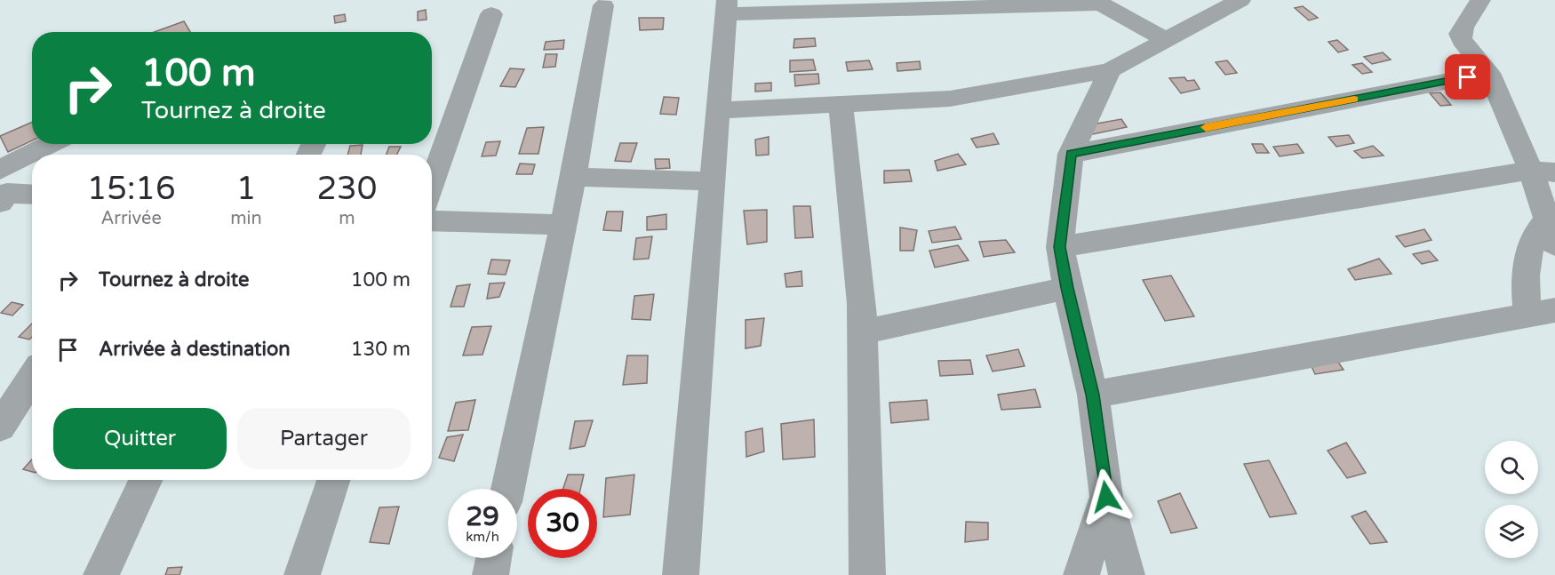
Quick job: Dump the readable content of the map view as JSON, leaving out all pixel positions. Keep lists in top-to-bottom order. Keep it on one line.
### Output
{"page":{"turn":["100 m","Tournez à droite"],"eta":["15:16","Arrivée","1","min","230","m"],"list":[{"name":"Tournez à droite","value":"100 m"},{"name":"Arrivée à destination","value":"130 m"}],"buttons":["Quitter","Partager"],"speed":"29 km/h","limit":"30"}}
